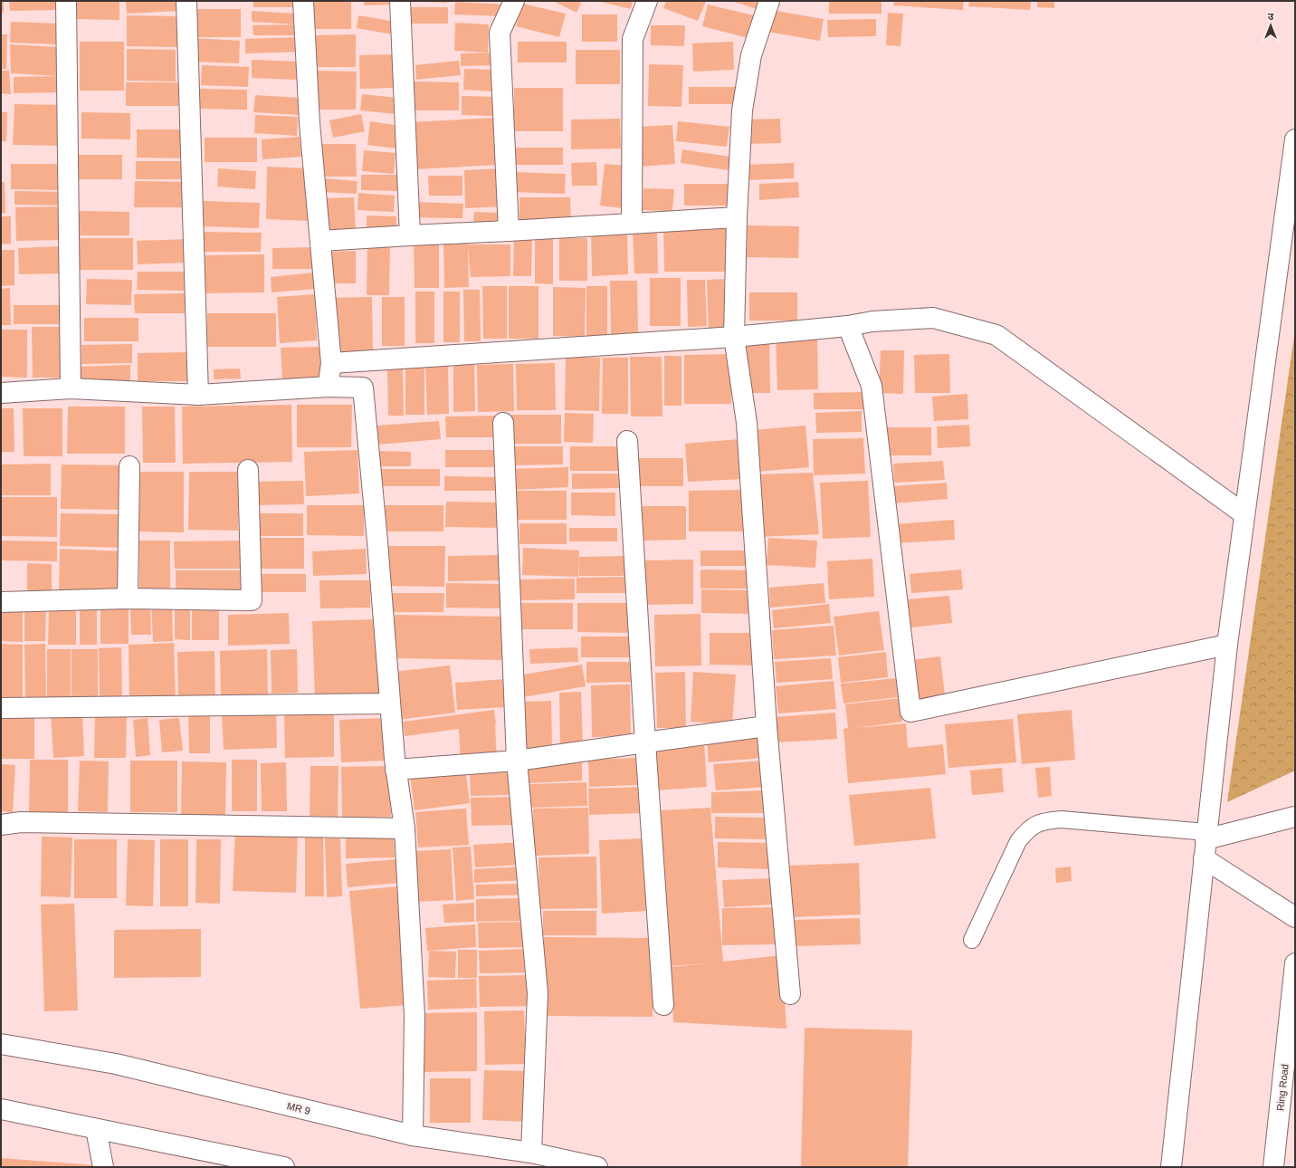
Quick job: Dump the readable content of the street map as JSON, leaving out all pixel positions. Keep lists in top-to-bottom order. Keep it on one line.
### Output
{"streets":{"street":["Ring Road","MR 9"]},"north":"top"}
